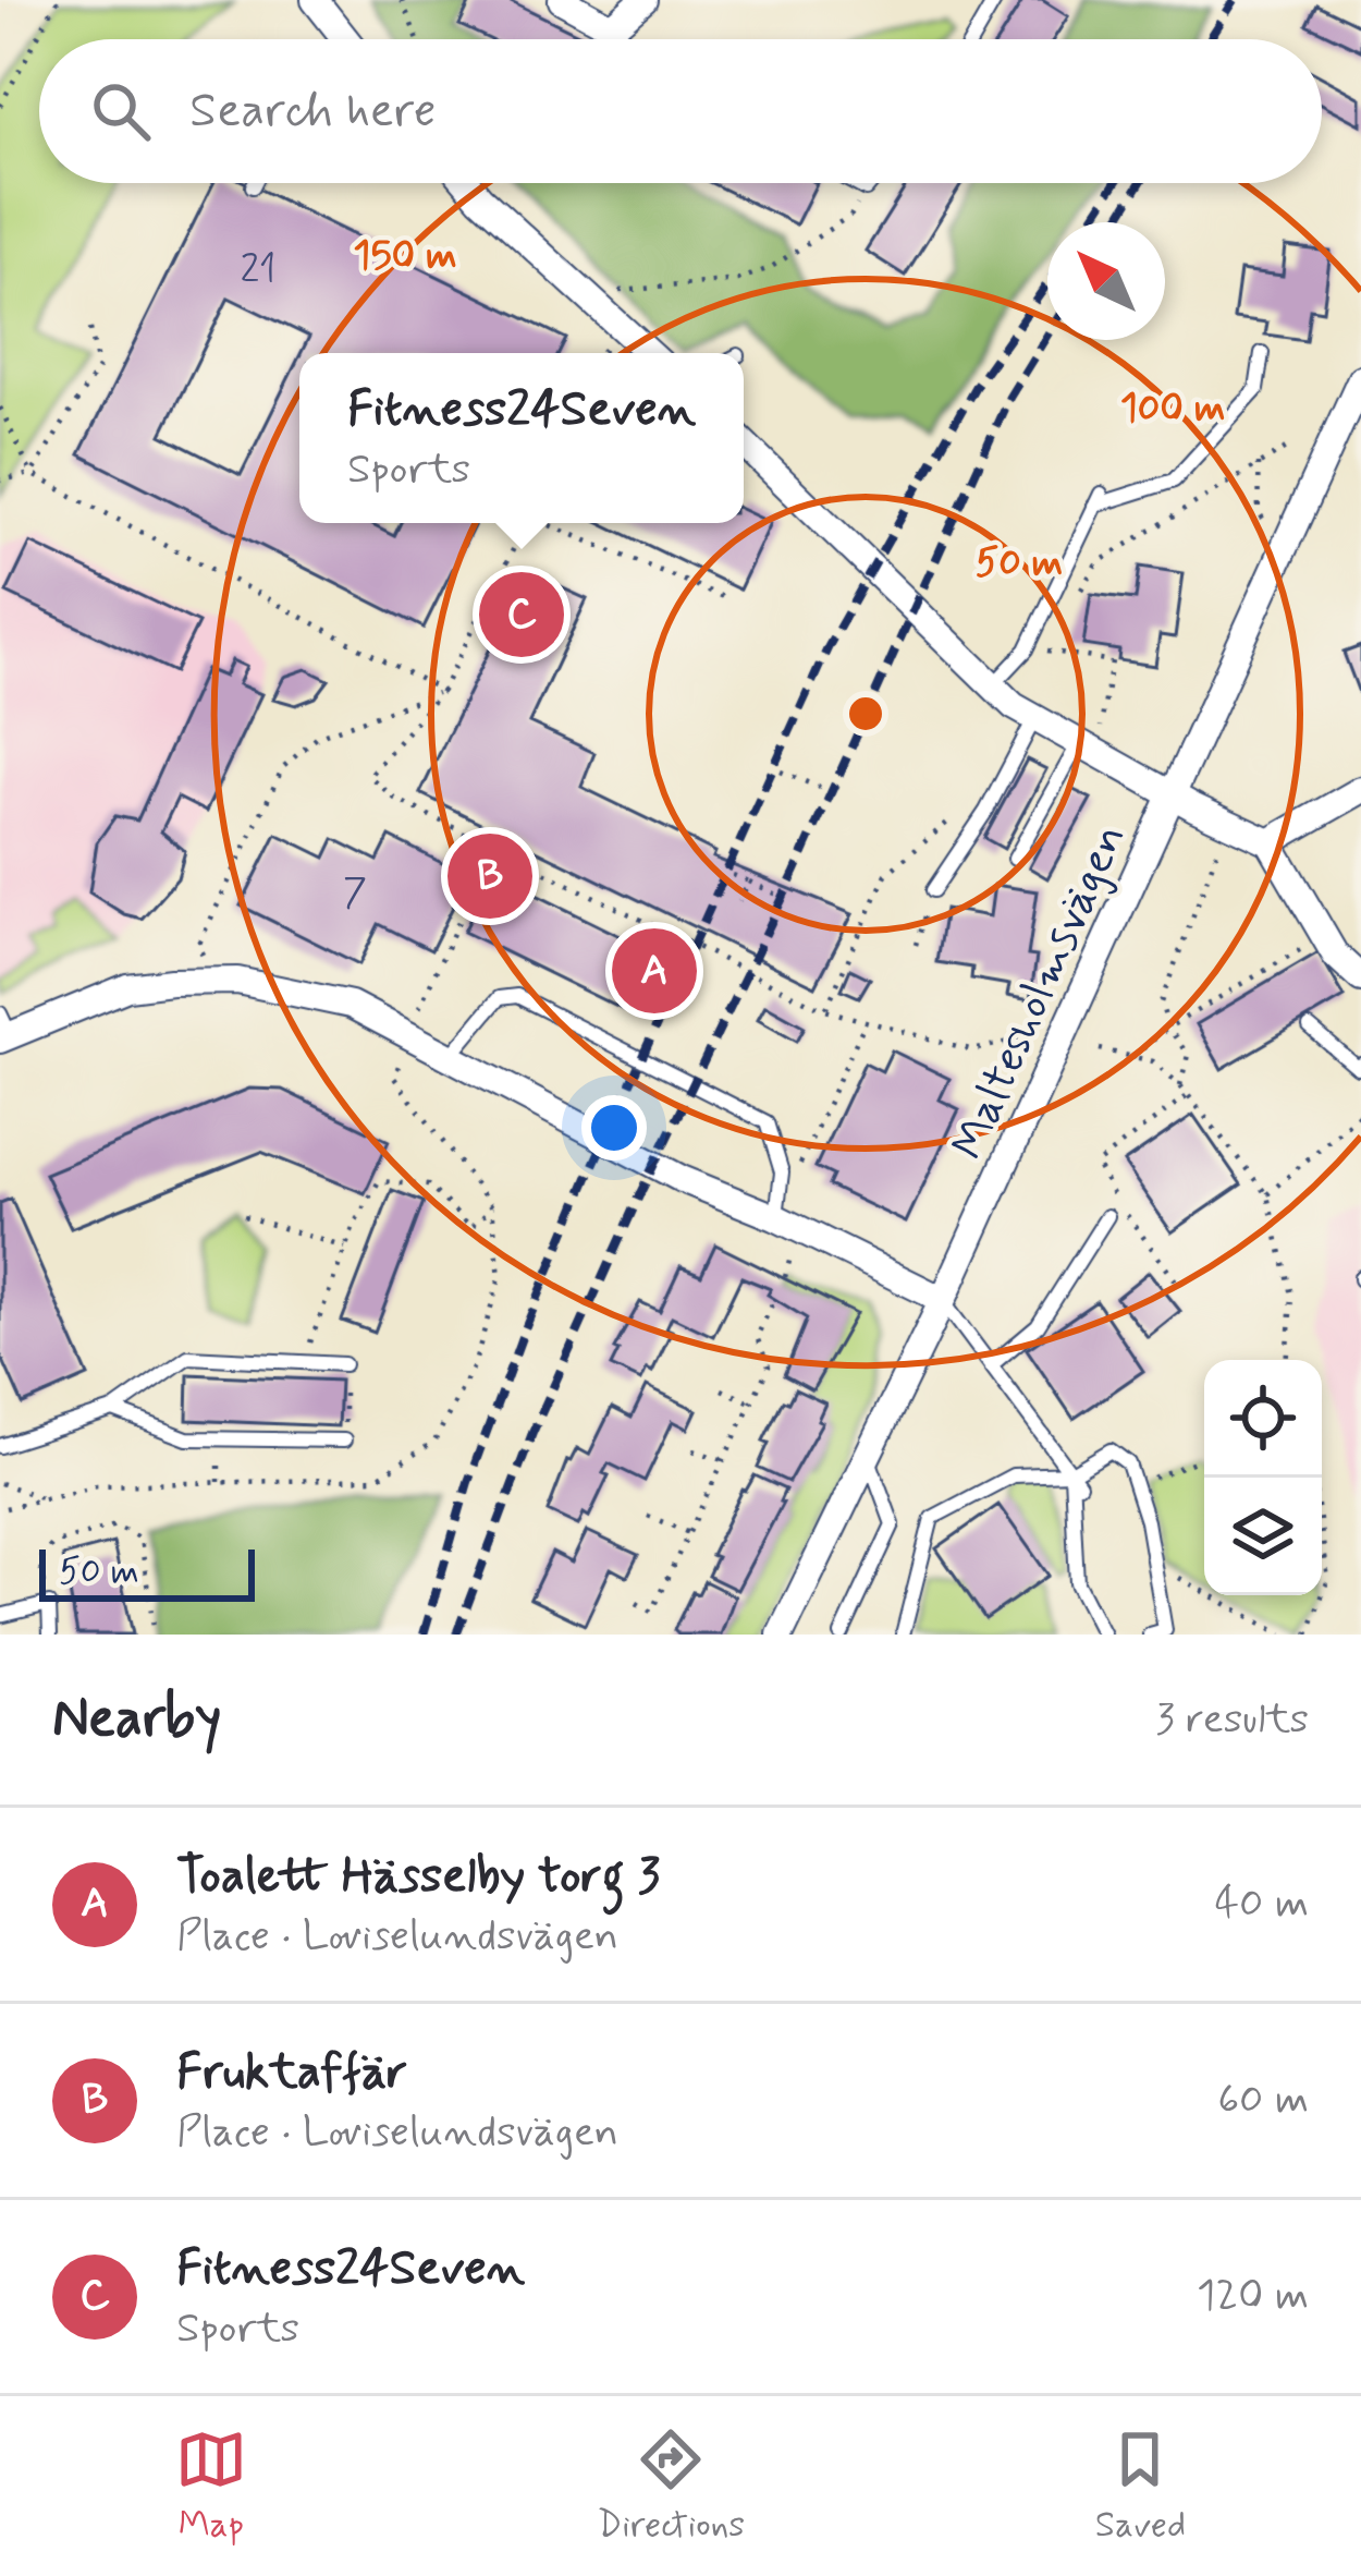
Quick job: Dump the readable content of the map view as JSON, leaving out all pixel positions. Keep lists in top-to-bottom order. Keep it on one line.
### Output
{"streets":{"street":["Maltesholmsvägen"]},"house_numbers":["21","7"],"scale_bar":"50 m","north":"top left","page":{"search":"Search here","popup":["Fitness24Seven","Sports"],"pins":["C","B","A"],"scale":"50 m","heading":["Nearby","3 results"],"list":[{"mark":"A","name":"Toalett Hässelby torg 3","note":"Place · Loviselundsvägen","value":"40 m"},{"mark":"B","name":"Fruktaffär","note":"Place · Loviselundsvägen","value":"60 m"},{"mark":"C","name":"Fitness24Seven","note":"Sports","value":"120 m"}],"nav":["Map","Directions","Saved"]},"rings":["150 m","100 m","50 m"]}
